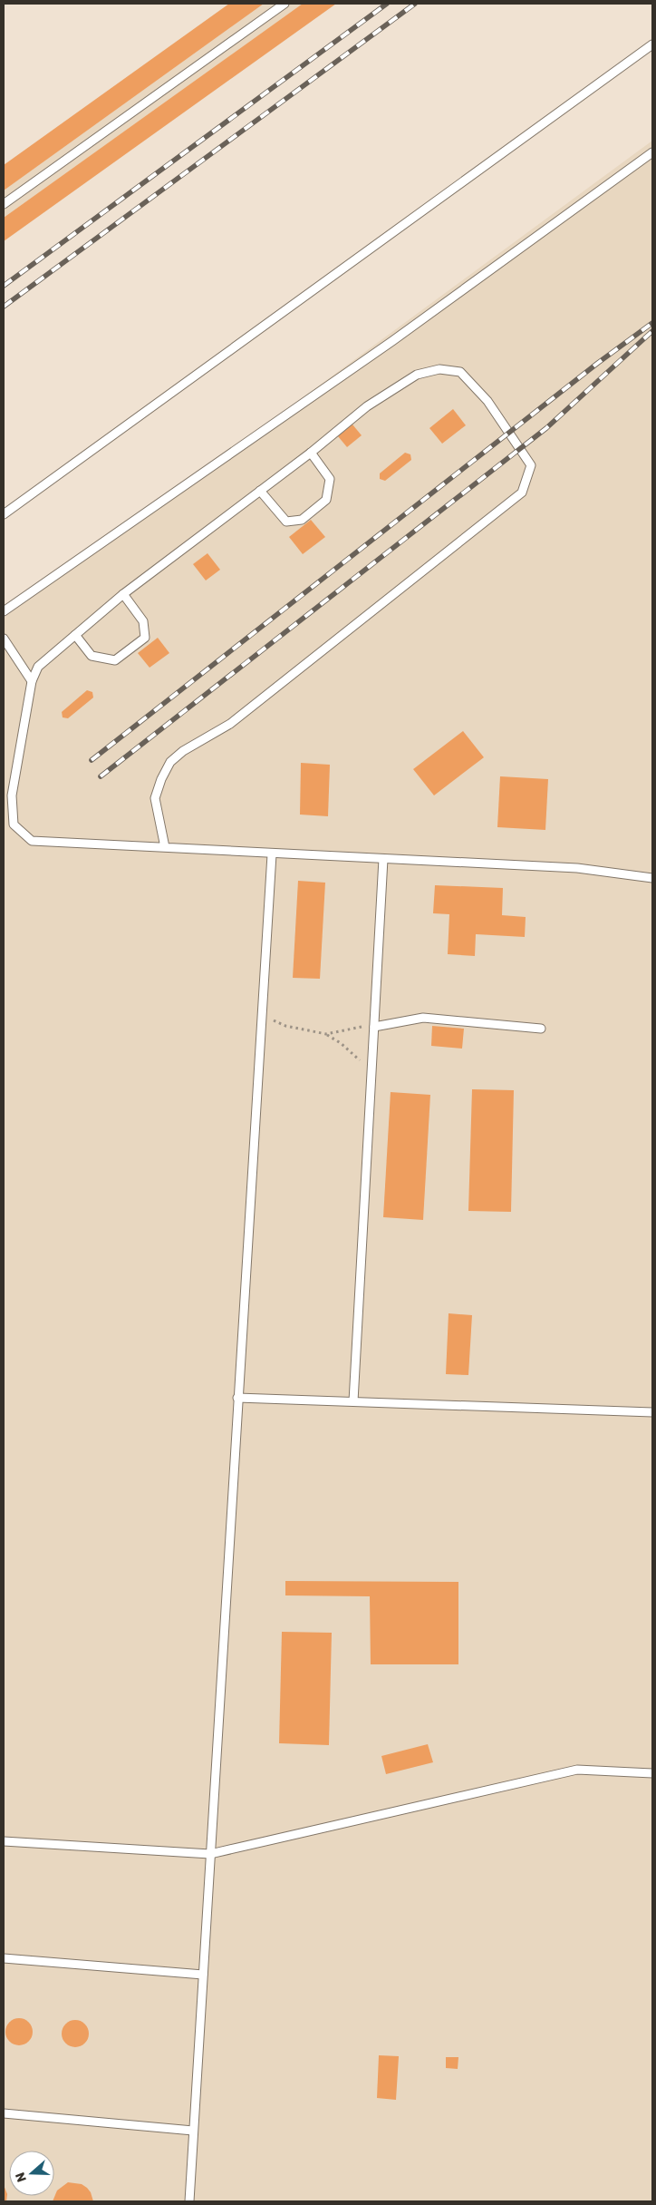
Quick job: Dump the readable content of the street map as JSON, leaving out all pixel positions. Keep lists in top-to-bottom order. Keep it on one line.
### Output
{"north":"left"}
